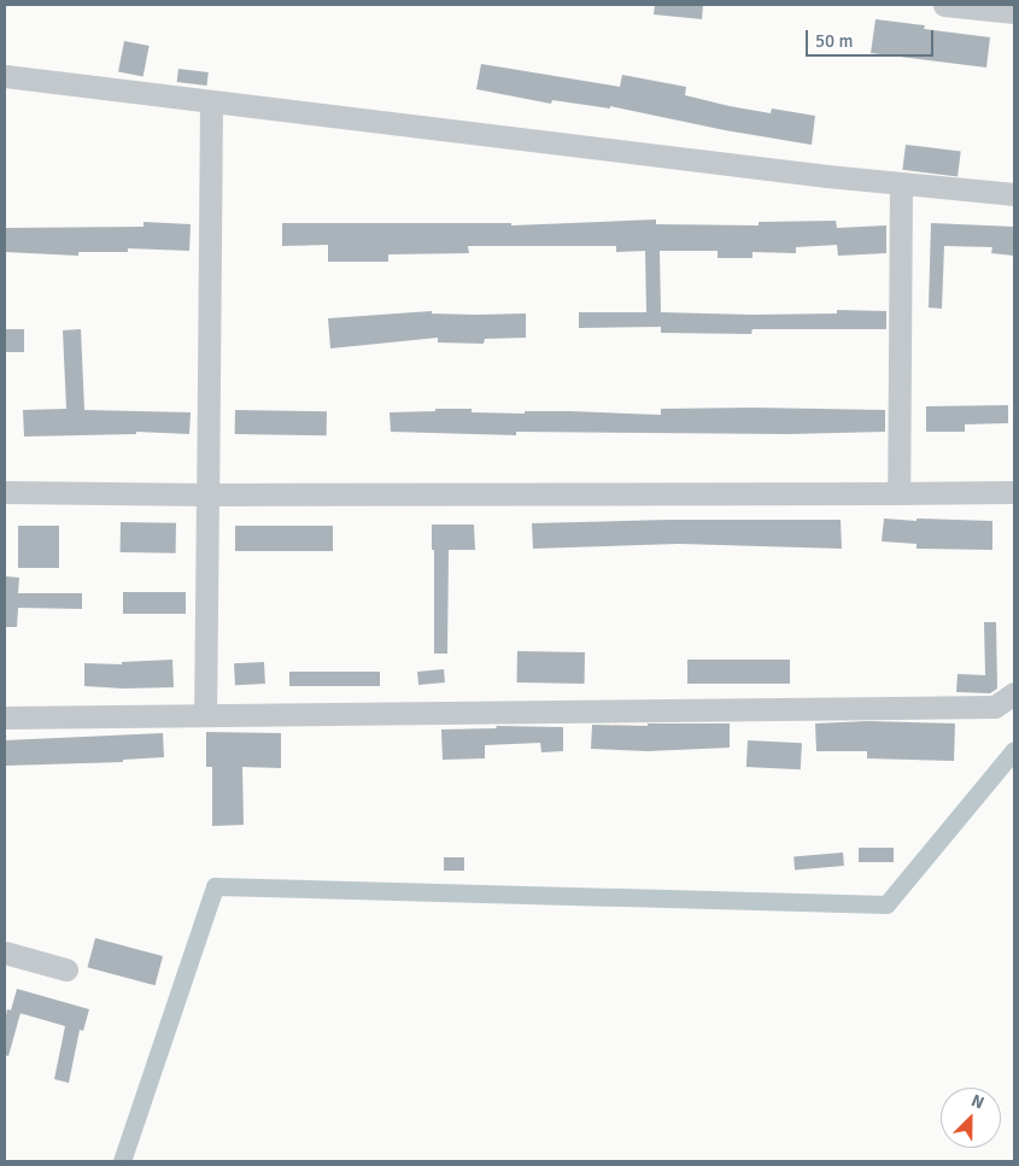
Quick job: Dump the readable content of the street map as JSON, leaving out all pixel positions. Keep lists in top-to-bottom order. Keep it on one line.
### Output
{"scale_bar":"50 m","north":"top right"}
